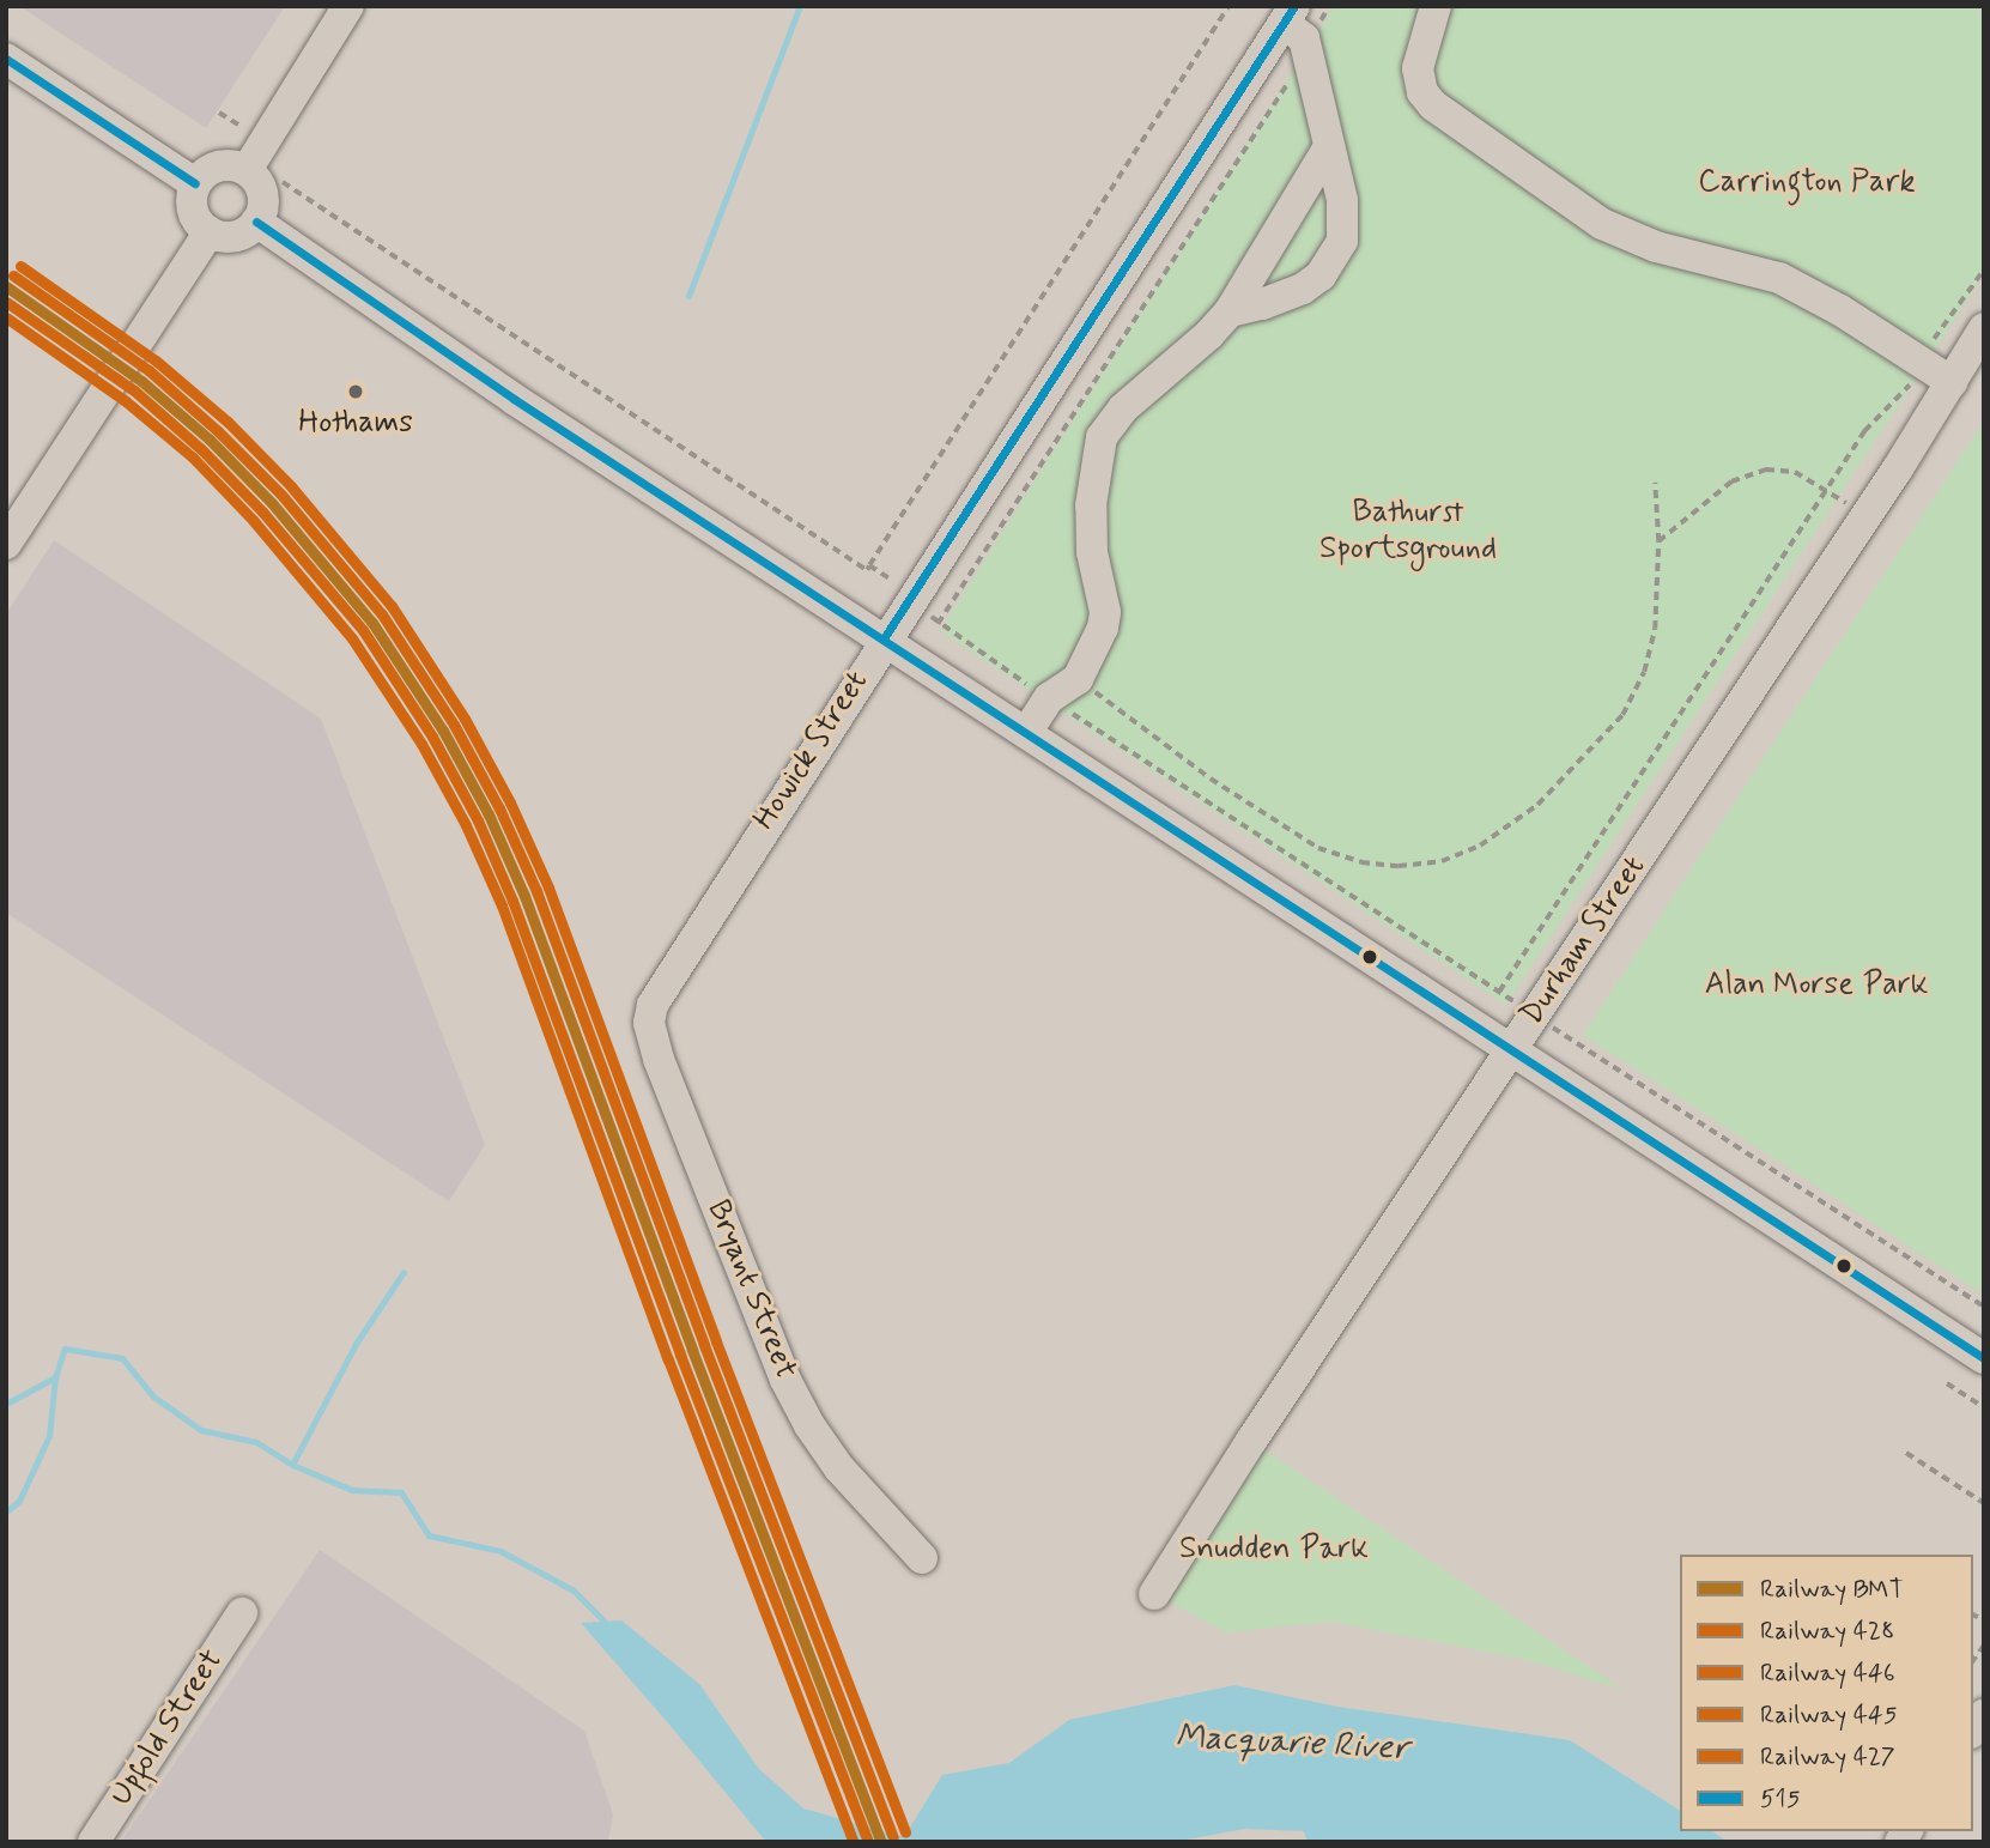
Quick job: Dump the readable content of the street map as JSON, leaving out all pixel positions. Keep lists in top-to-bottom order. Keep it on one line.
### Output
{"streets":{"street":["Howick Street","Durham Street","Bryant Street","Upfold Street"]},"crossings":[["Howick Street","Bryant Street"]],"water":["Macquarie River"],"parks":["Carrington Park","Bathurst Sportsground","Alan Morse Park","Snudden Park"],"places":["Hothams"],"lines":["transit line 515","rail line 427","rail line 446","rail line BMT","rail line 428","rail line 445"],"legend":["Railway BMT","Railway 428","Railway 446","Railway 445","Railway 427","515"]}
